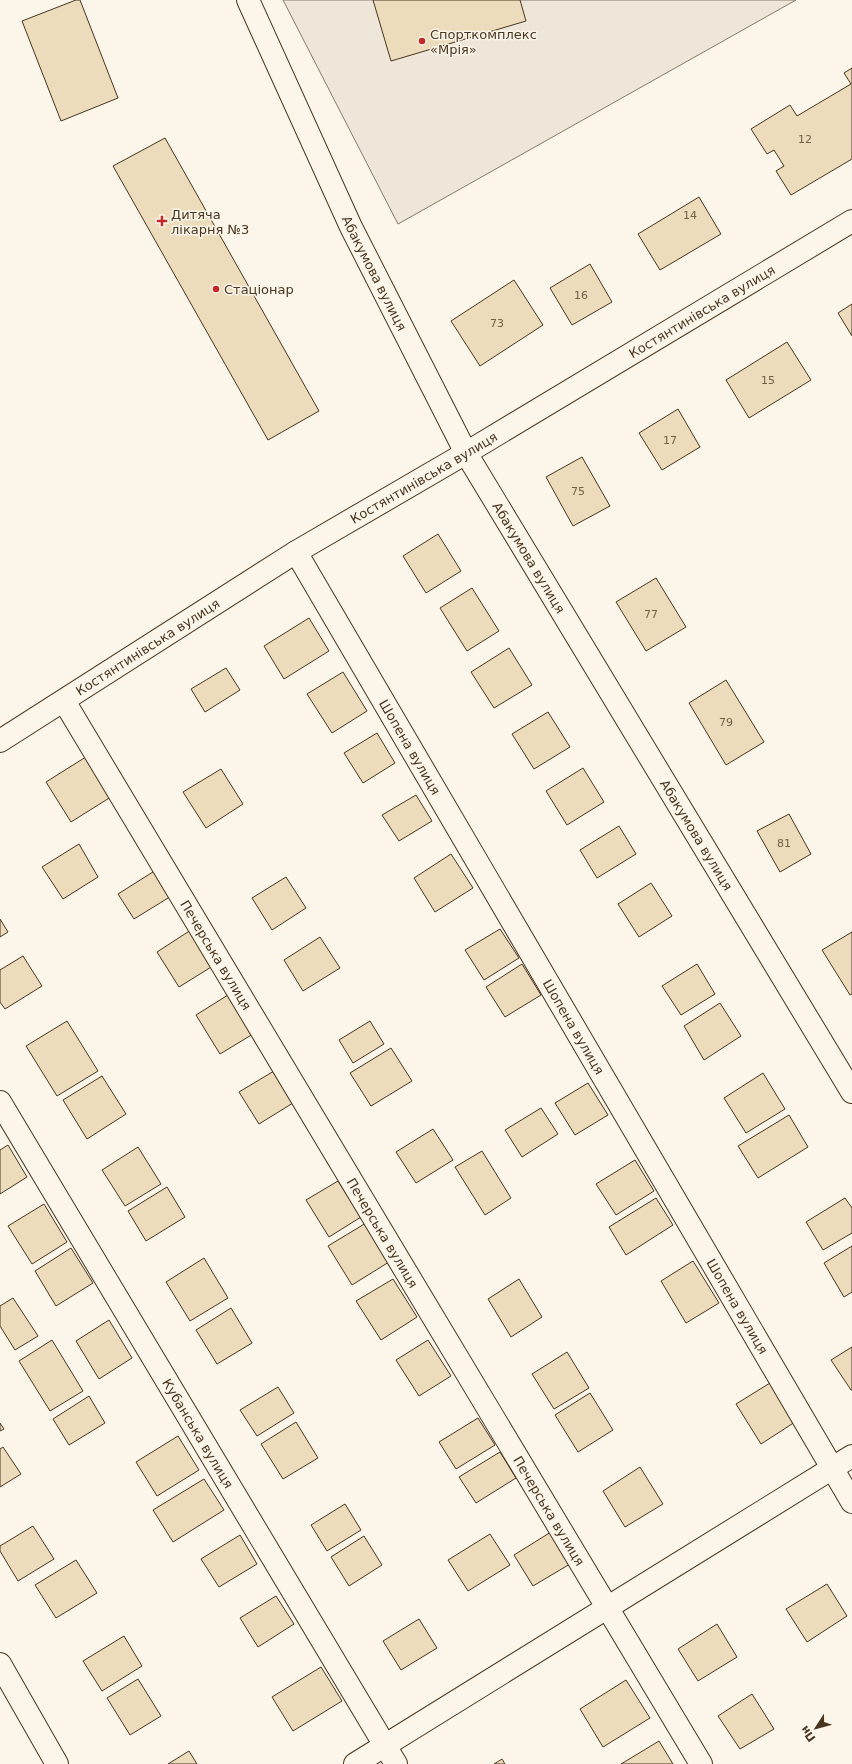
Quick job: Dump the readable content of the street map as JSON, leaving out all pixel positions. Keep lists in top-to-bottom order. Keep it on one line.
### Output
{"streets":{"street":["Абакумова вулиця","Костянтинівська вулиця","Шопена вулиця","Печерська вулиця","Кубанська вулиця"]},"crossings":[["Абакумова вулиця","Костянтинівська вулиця"],["Костянтинівська вулиця","Шопена вулиця"],["Костянтинівська вулиця","Печерська вулиця"]],"places":{"other":["Спорткомплекс «Мрія»","Стаціонар"],"health":["Дитяча лікарня №3"]},"house_numbers":["12","14","16","73","15","17","75","77","79","81"],"north":"bottom left"}
